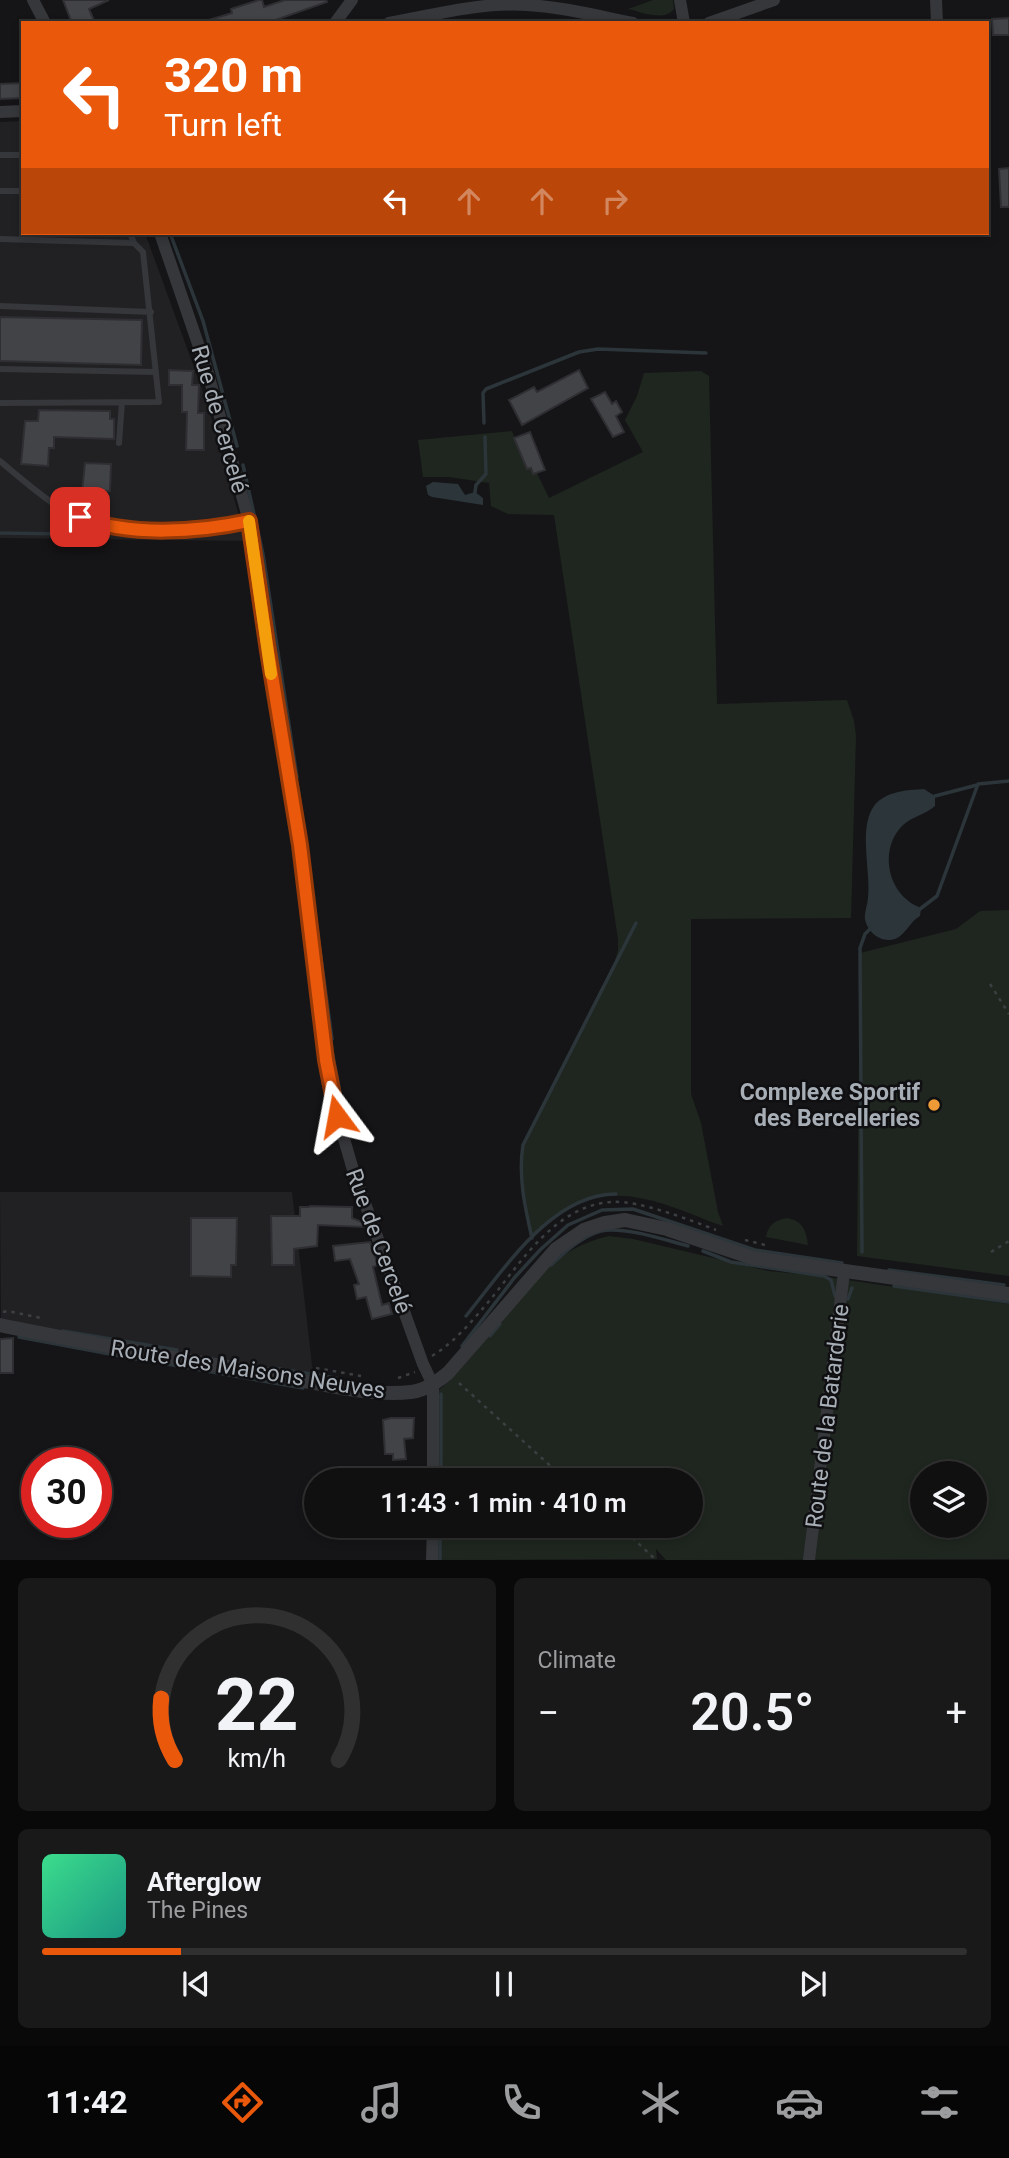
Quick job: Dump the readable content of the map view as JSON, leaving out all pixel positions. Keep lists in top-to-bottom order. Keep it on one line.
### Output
{"streets":{"street":["Rue de Cercelé","Route des Maisons Neuves","Route de la Batarderie"]},"crossings":[["Rue de Cercelé","Route des Maisons Neuves"],["Route des Maisons Neuves","Route de la Batarderie"]],"places":["Complexe Sportif des Bercelleries"],"page":{"turn":["320 m","Turn left"],"limit":"30","trip":"11:43 · 1 min · 410 m","tile":"Climate","heat":["−","20.5°","+"],"song":["Afterglow","The Pines"],"tabs":"11:42","gauge":["22","km/h"]}}
